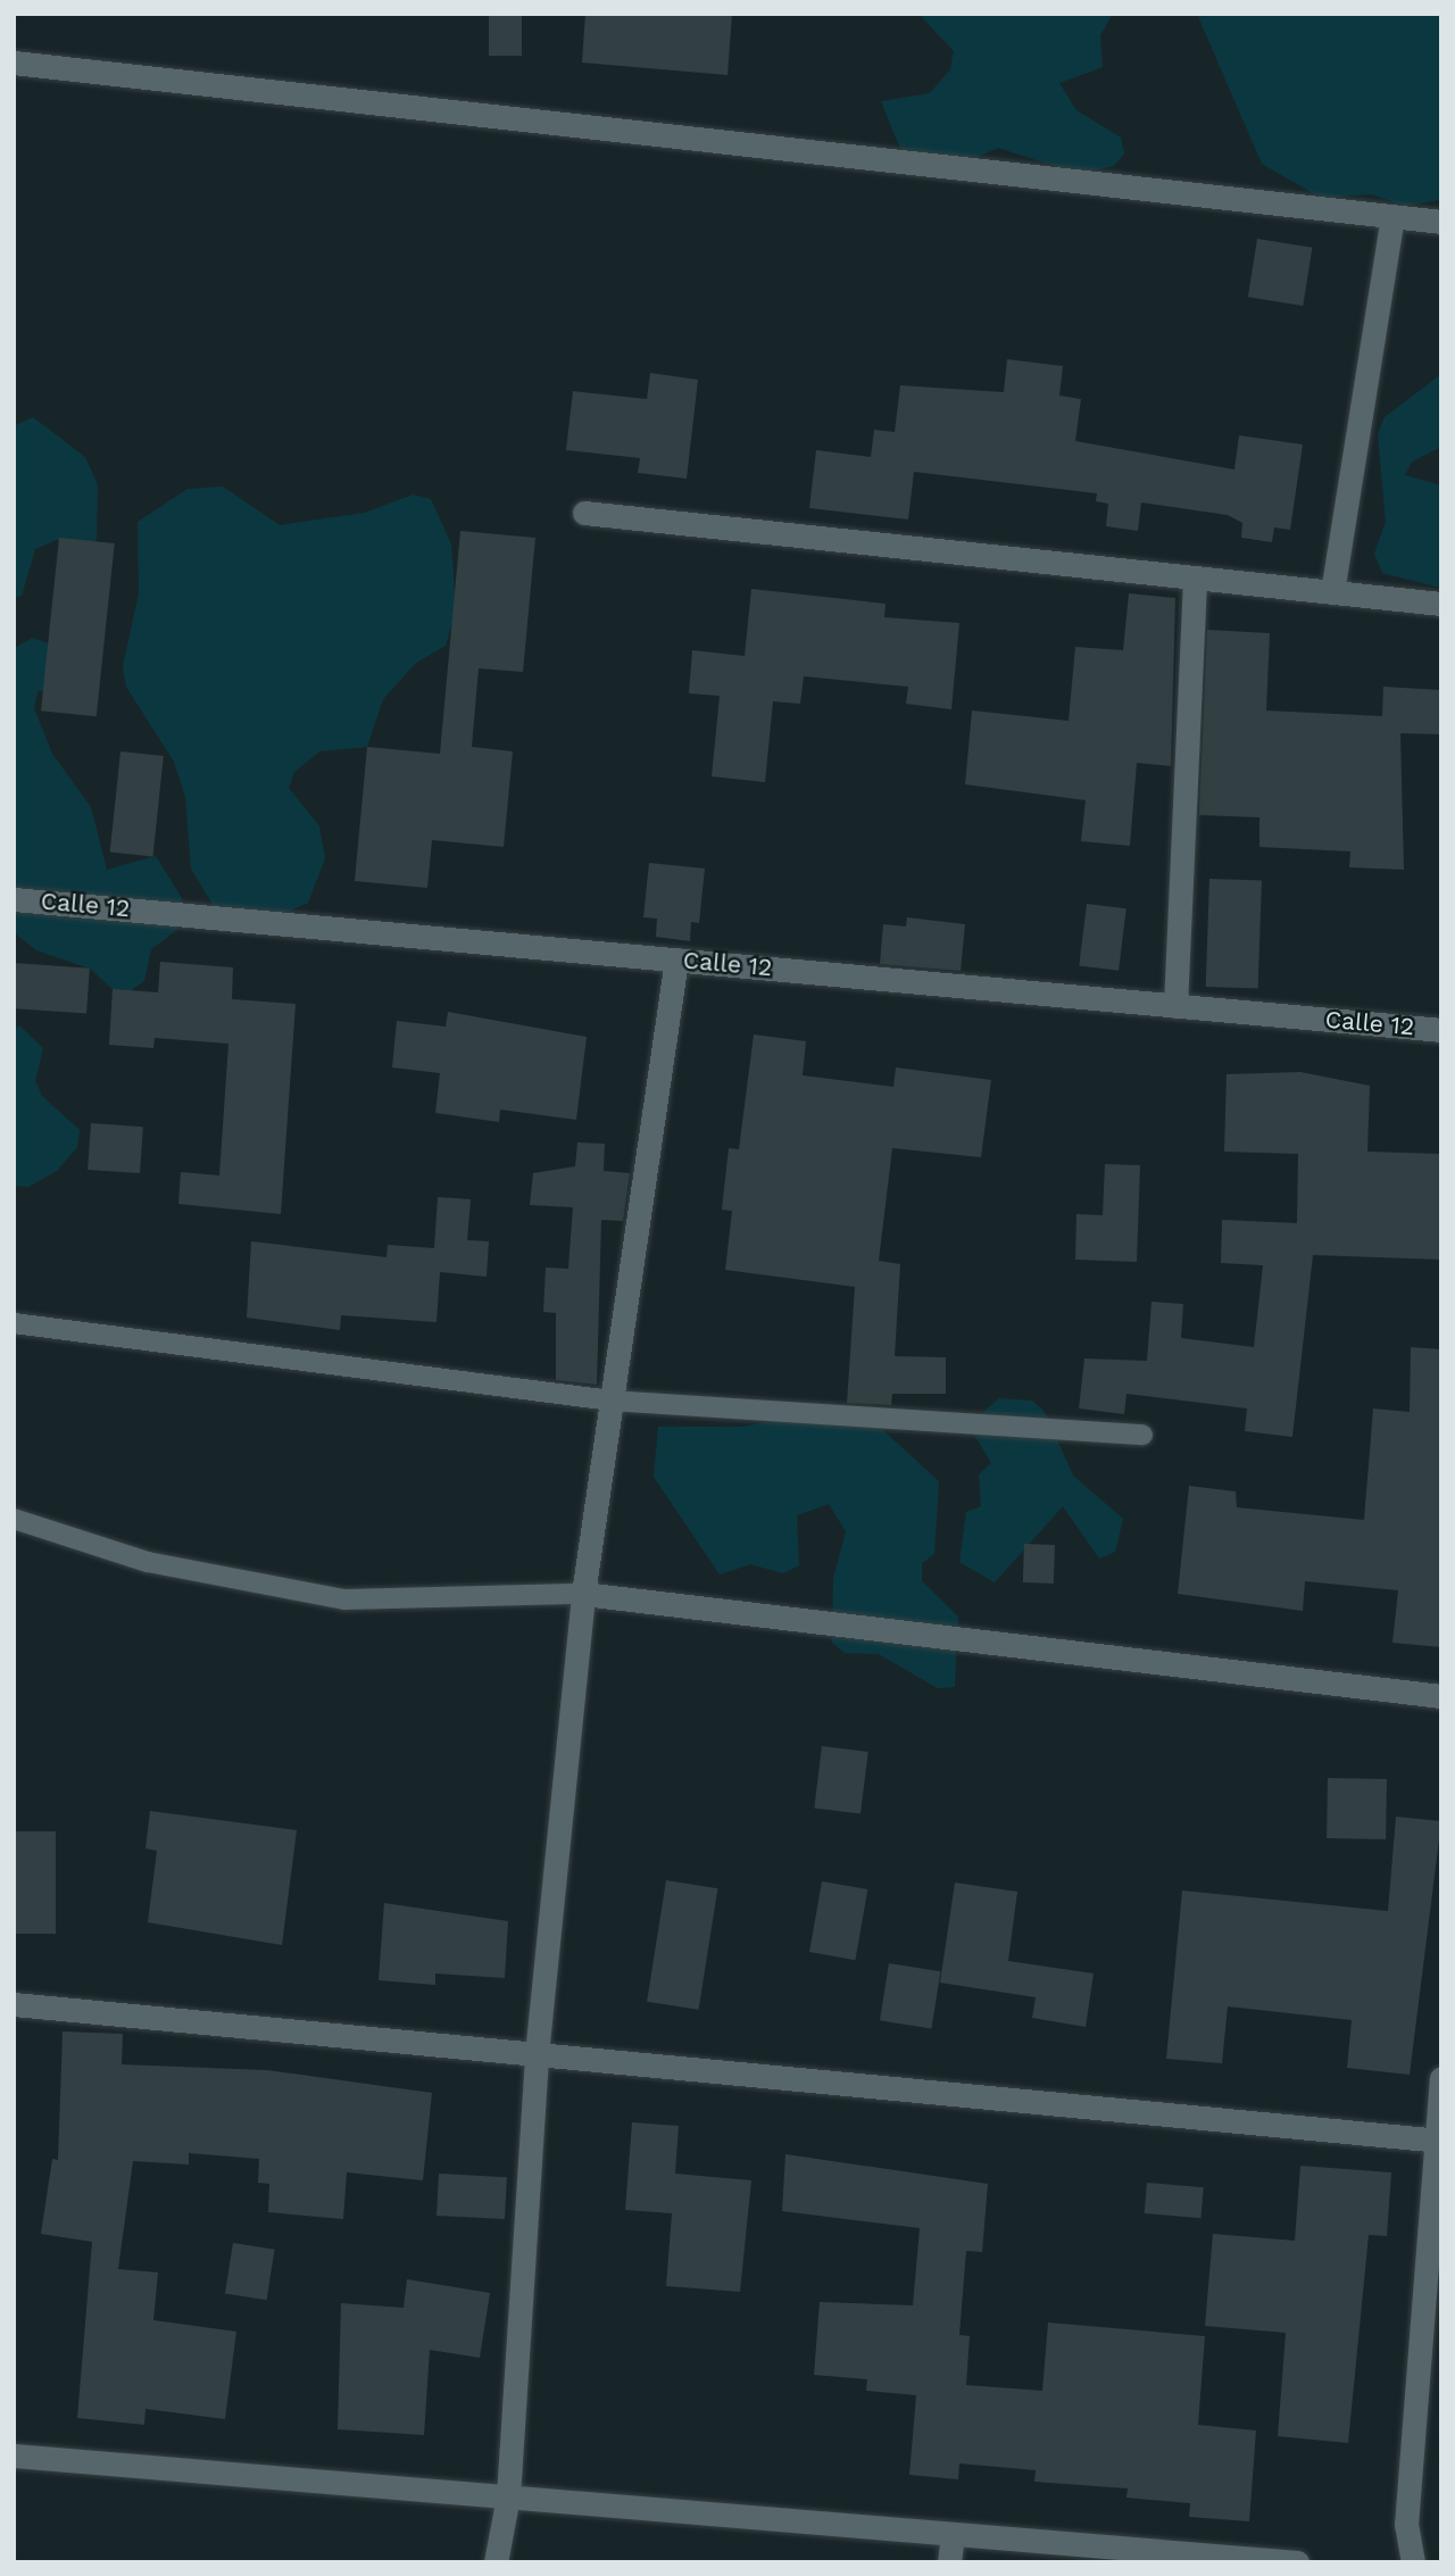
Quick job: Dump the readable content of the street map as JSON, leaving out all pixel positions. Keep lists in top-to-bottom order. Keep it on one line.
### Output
{"streets":{"street":["Calle 12"]}}
